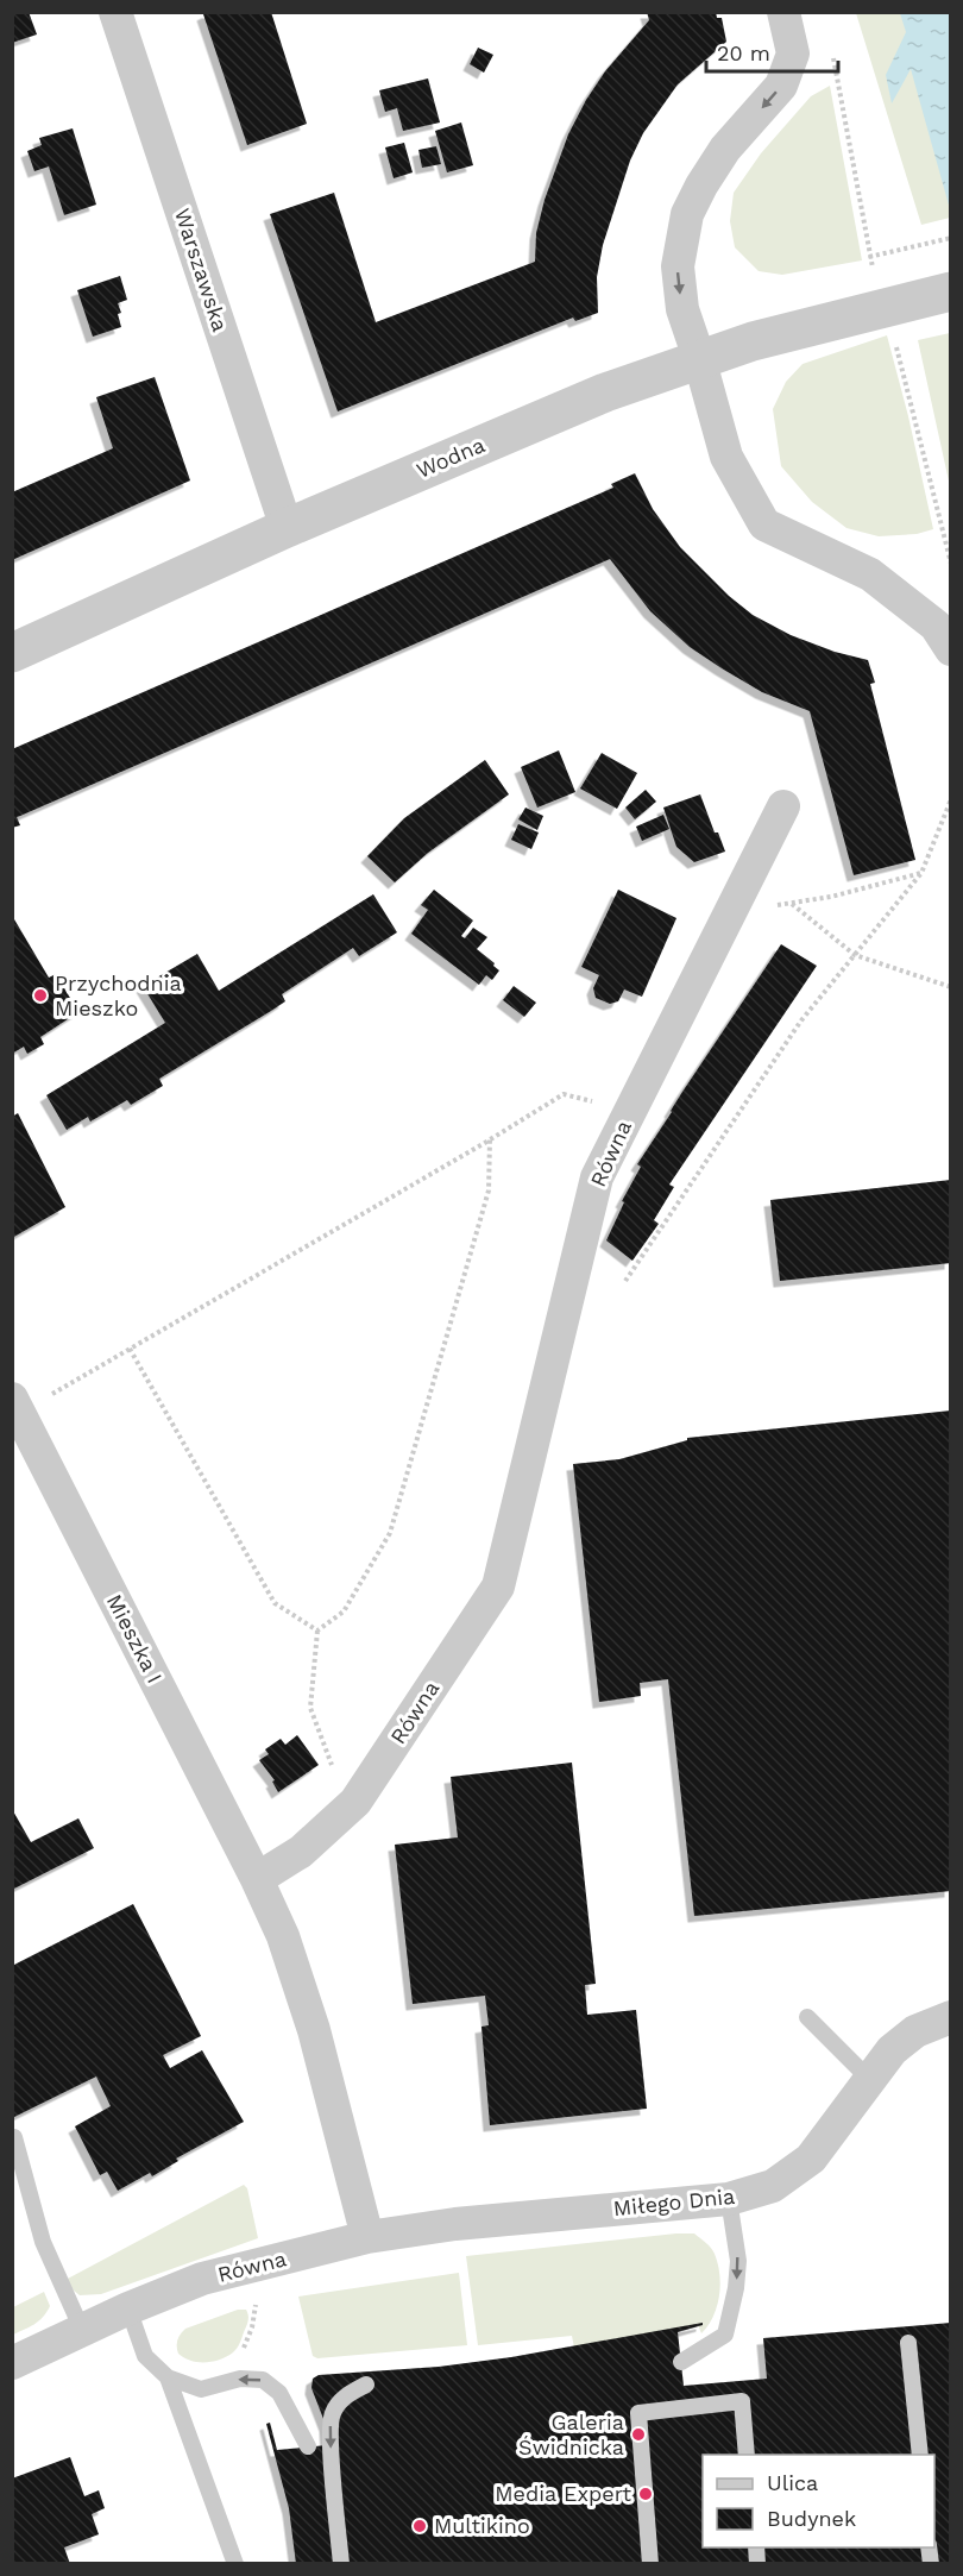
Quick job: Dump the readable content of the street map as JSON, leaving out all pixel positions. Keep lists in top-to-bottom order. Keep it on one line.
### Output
{"streets":{"street":["Warszawska","Wodna","Równa","Mieszka I","Miłego Dnia"]},"crossings":[["Warszawska","Wodna"],["Równa","Mieszka I"],["Równa","Miłego Dnia"]],"places":["Przychodnia Mieszko","Galeria Świdnicka","Media Expert","Multikino"],"legend":["Ulica","Budynek"],"scale_bar":"20 m"}
